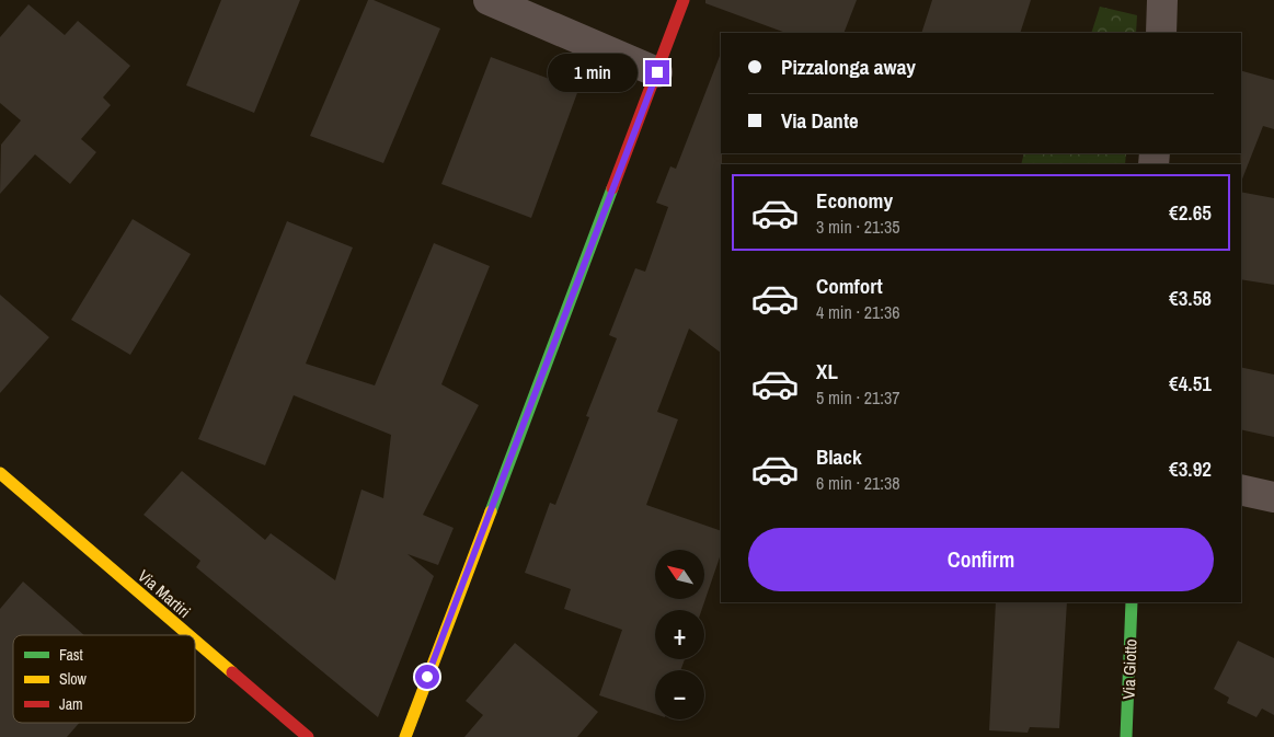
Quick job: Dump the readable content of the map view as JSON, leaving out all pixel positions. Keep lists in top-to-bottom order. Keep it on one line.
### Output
{"streets":{"street":["Via Martiri","Via Giotto"]},"legend":["Fast","Slow","Jam"],"north":"top left","page":{"banner":["Pizzalonga away","Via Dante"],"bubble":"1 min","list":[{"name":"Economy","note":"3 min · 21:35","value":"€2.65"},{"name":"Comfort","note":"4 min · 21:36","value":"€3.58"},{"name":"XL","note":"5 min · 21:37","value":"€4.51"},{"name":"Black","note":"6 min · 21:38","value":"€3.92"}],"buttons":"Confirm","map_buttons":["+","−"]}}
